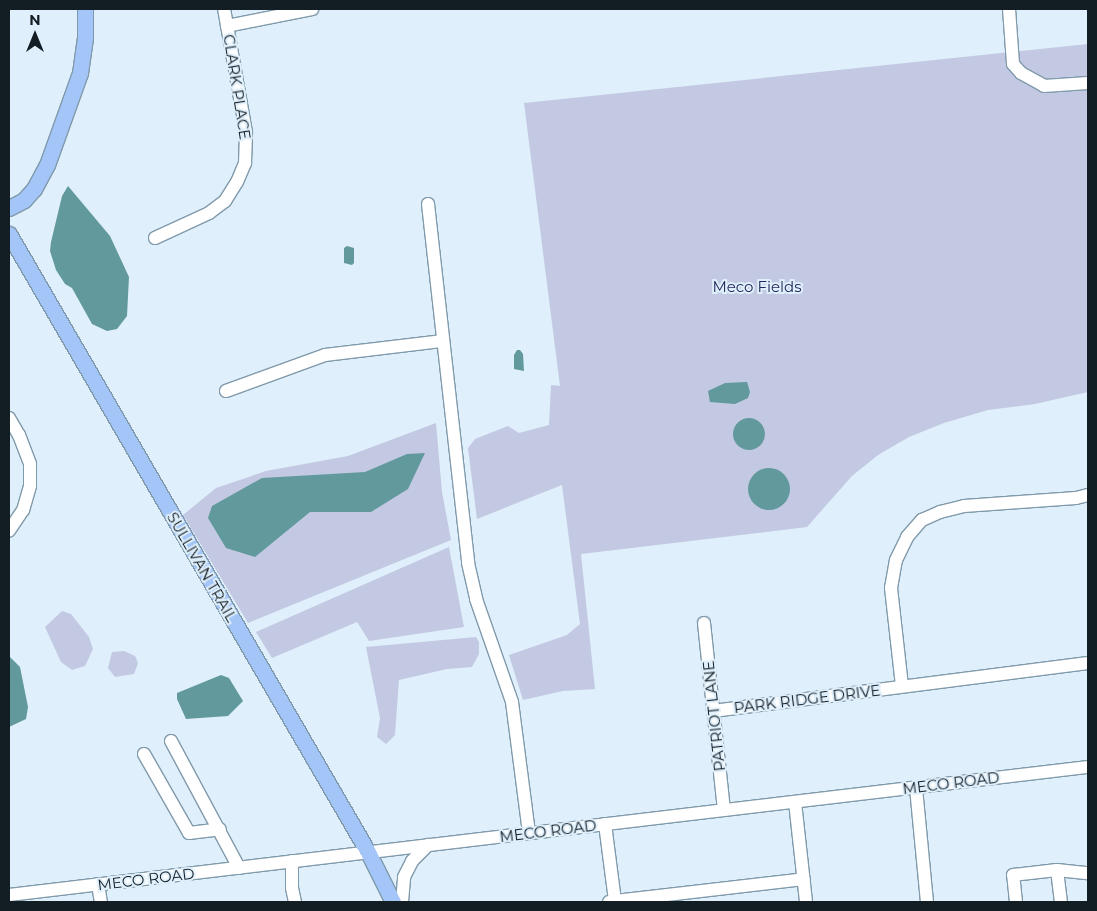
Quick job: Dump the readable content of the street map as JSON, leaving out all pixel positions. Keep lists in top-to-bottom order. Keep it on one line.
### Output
{"streets":{"main road":["SULLIVAN TRAIL"],"street":["CLARK PLACE","PARK RIDGE DRIVE","PATRIOT LANE","MECO ROAD"]},"crossings":[["SULLIVAN TRAIL","MECO ROAD"],["PARK RIDGE DRIVE","PATRIOT LANE"],["PATRIOT LANE","MECO ROAD"]],"parks":["Meco Fields"],"north":"top"}
